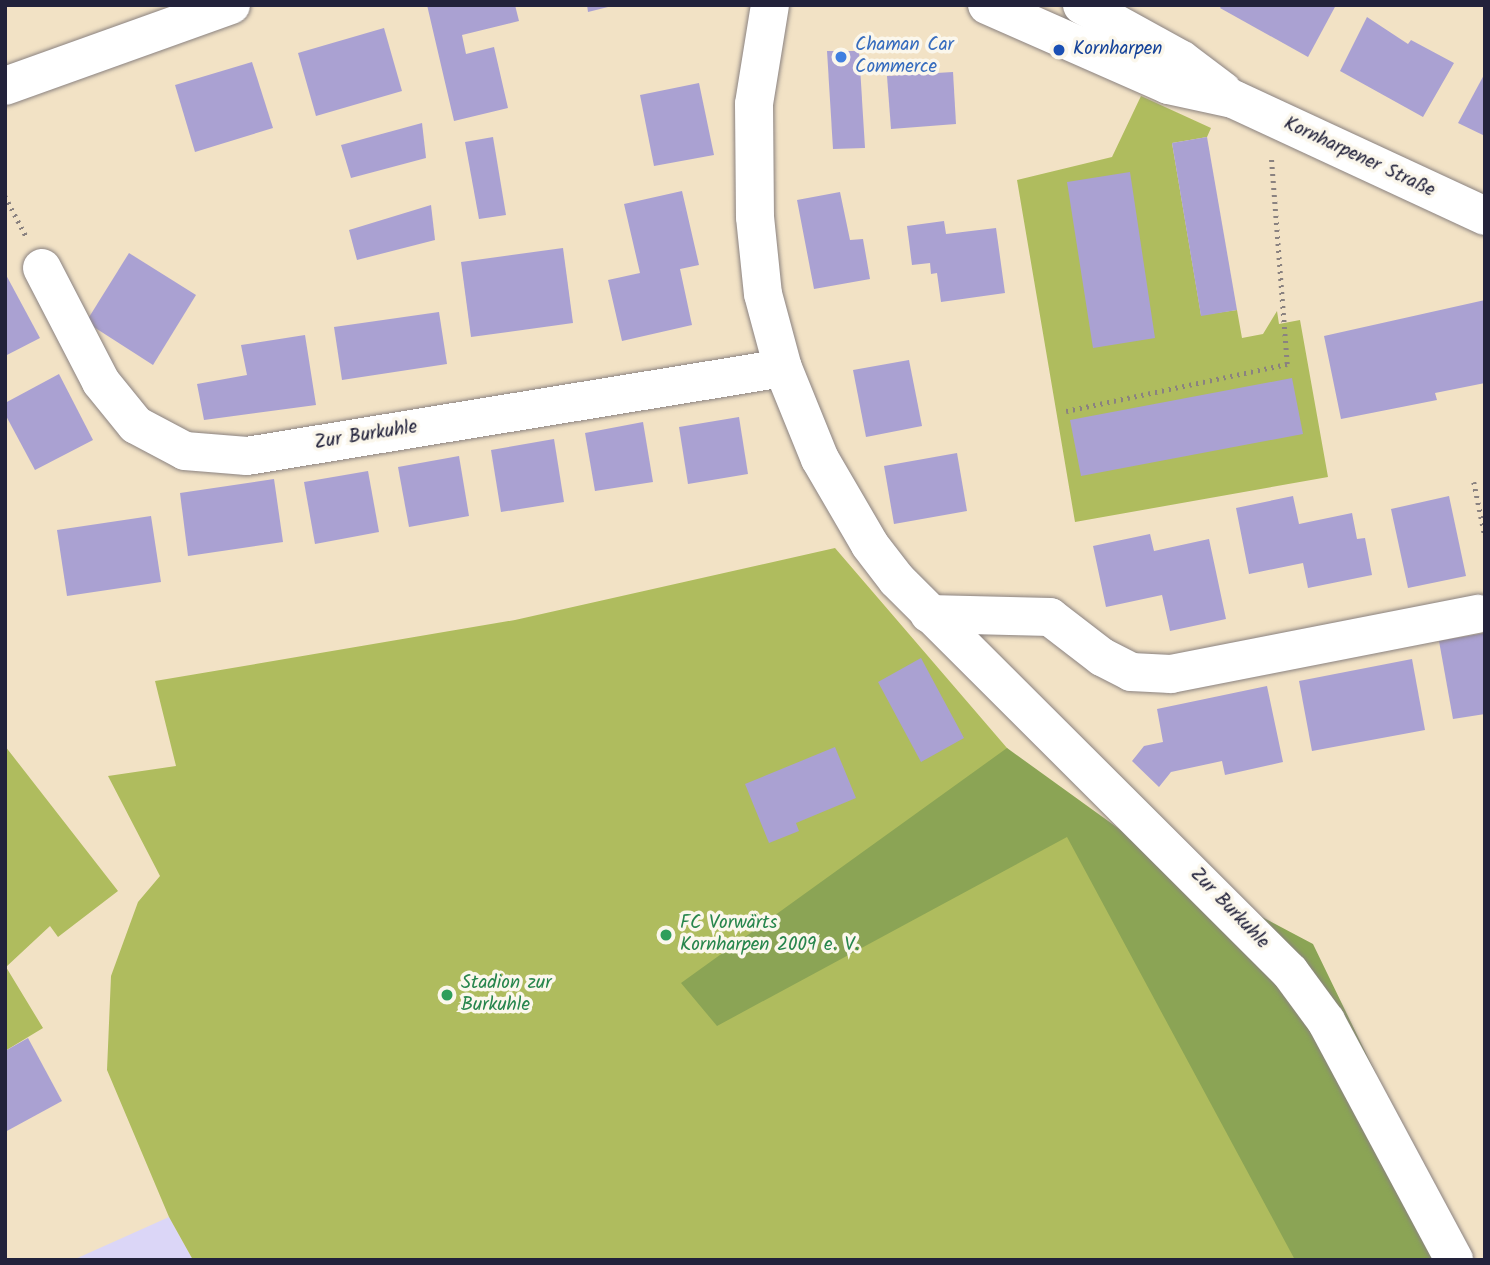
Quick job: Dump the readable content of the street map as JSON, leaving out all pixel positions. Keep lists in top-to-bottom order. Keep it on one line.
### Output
{"streets":{"street":["Kornharpener Straße","Zur Burkuhle"]},"places":["Kornharpen","Chaman Car Commerce","FC Vorwärts Kornharpen 2009 e. V.","Stadion zur Burkuhle"]}
